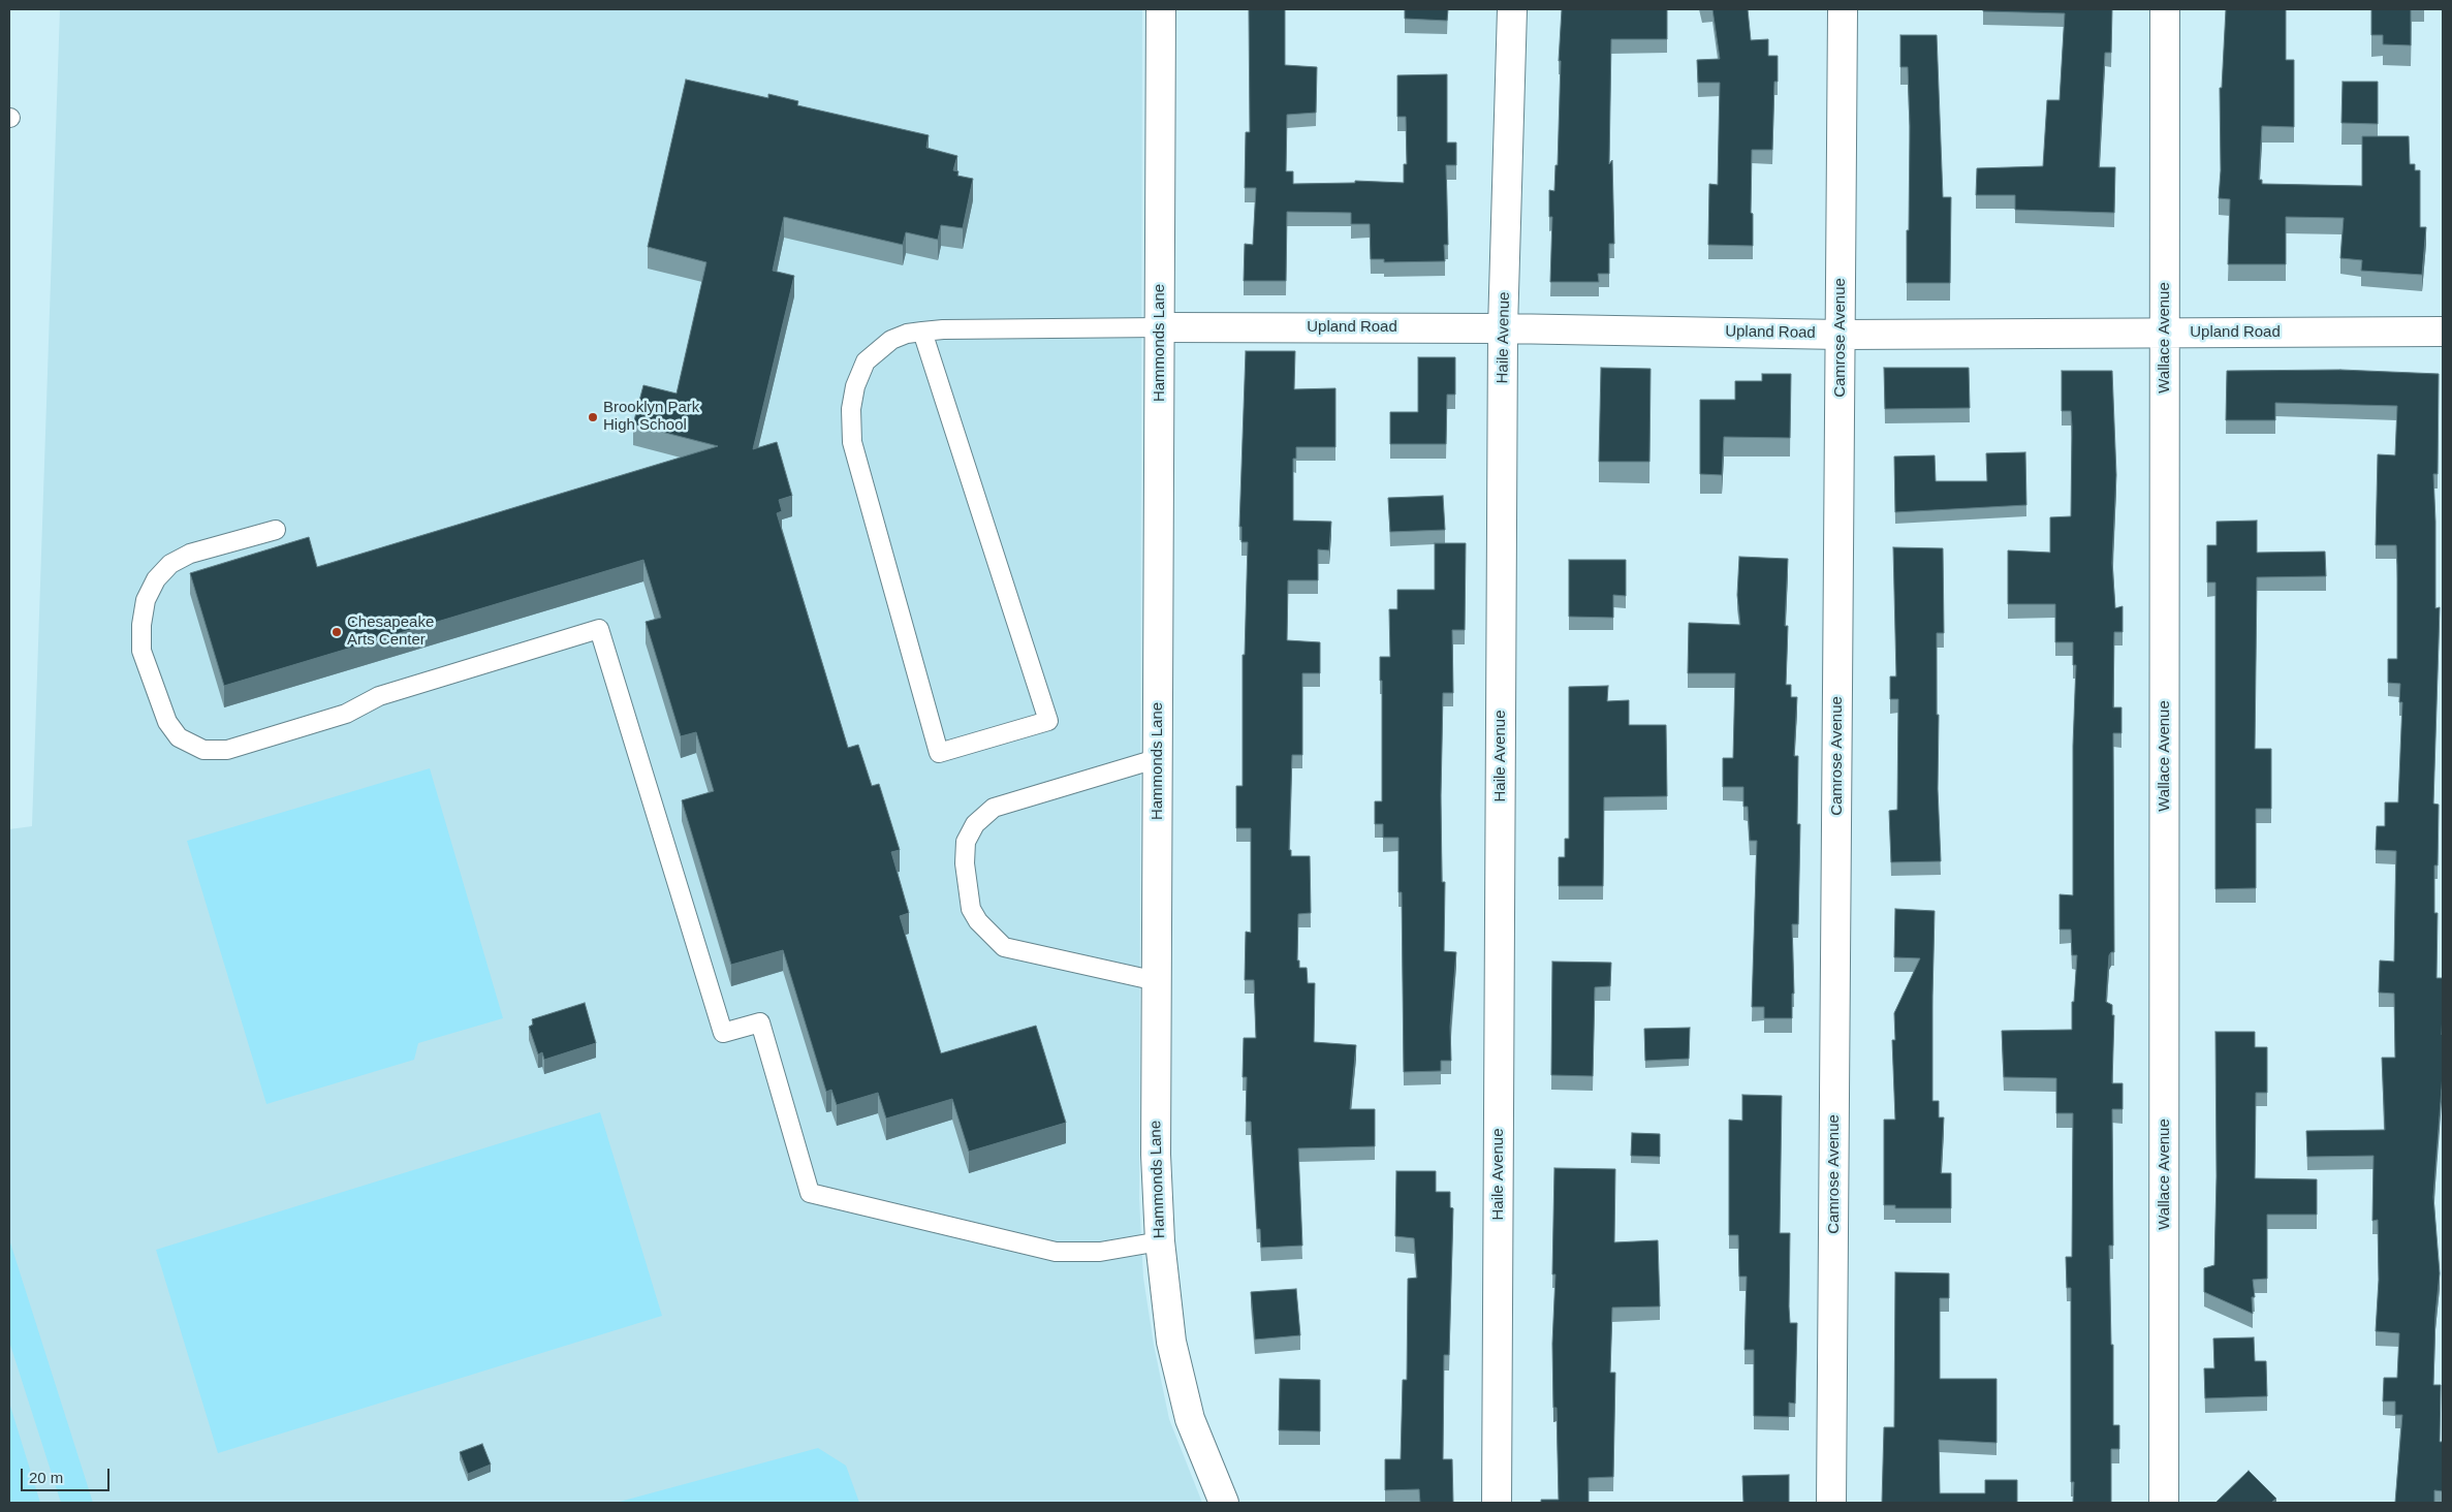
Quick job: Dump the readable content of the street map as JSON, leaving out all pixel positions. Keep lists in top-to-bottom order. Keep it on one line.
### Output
{"streets":{"street":["Upland Road","Haile Avenue","Camrose Avenue","Wallace Avenue","Hammonds Lane"]},"crossings":[["Upland Road","Haile Avenue"],["Upland Road","Camrose Avenue"],["Upland Road","Wallace Avenue"],["Upland Road","Hammonds Lane"]],"places":["Brooklyn Park High School","Chesapeake Arts Center"],"scale_bar":"20 m"}
